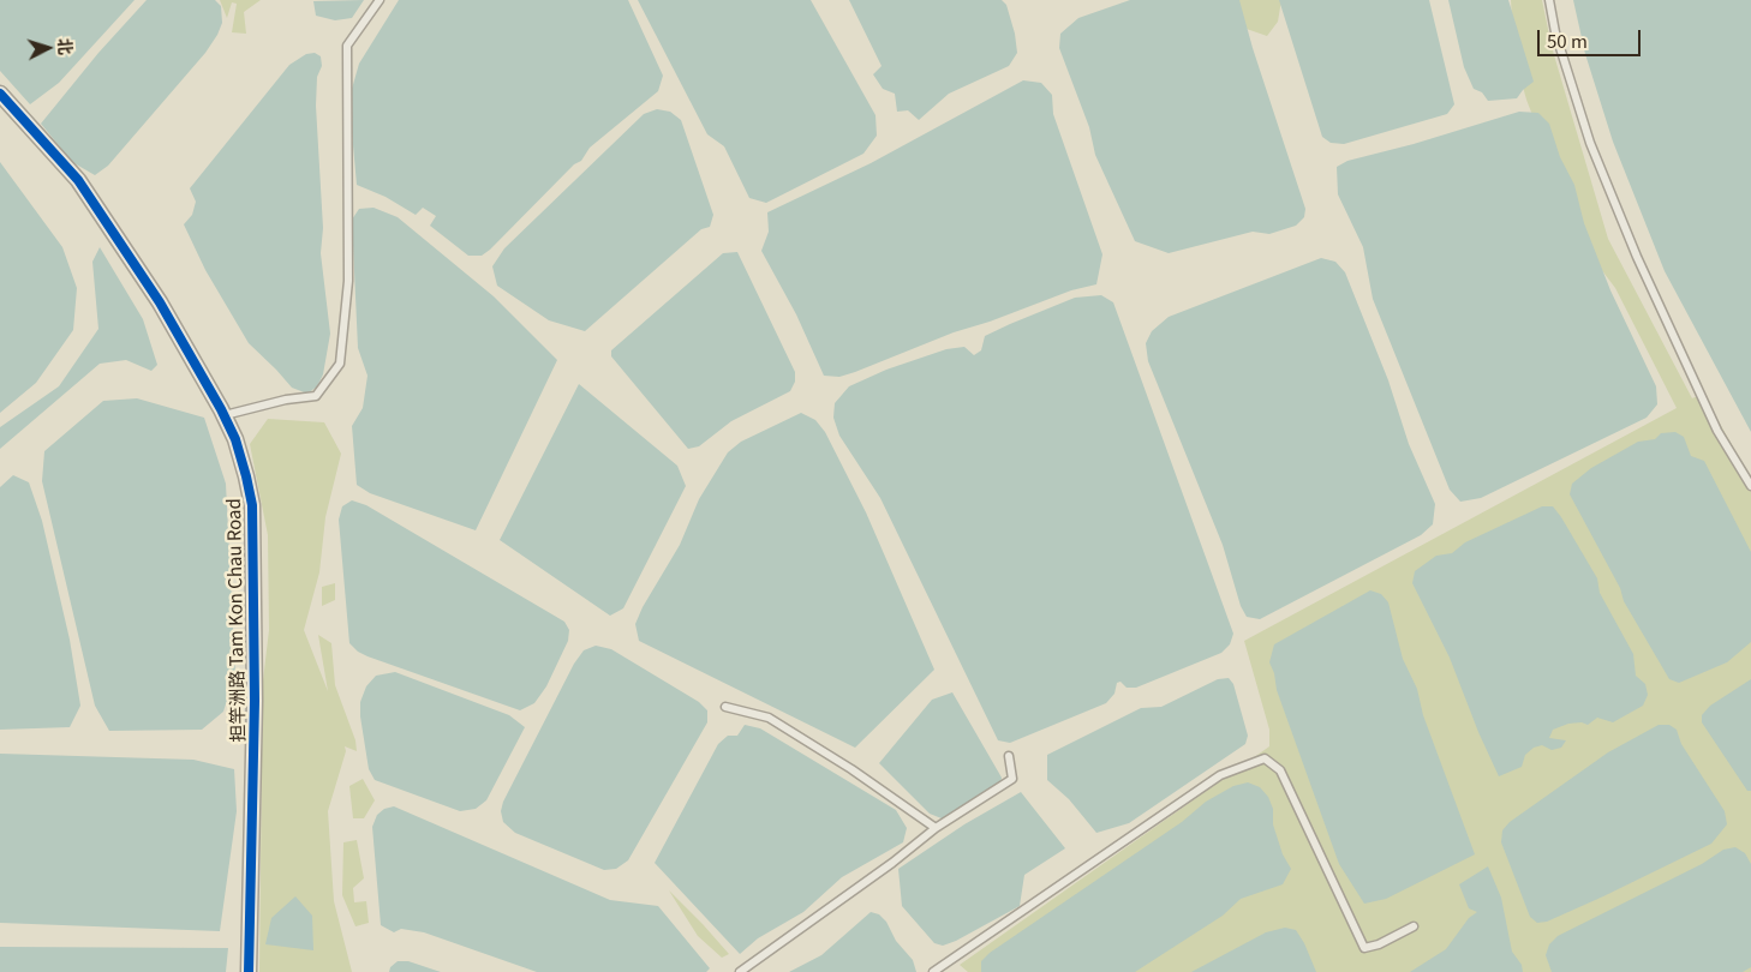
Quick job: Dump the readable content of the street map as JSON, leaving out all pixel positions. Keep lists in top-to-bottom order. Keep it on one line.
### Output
{"streets":{"street":["担竿洲路 Tam Kon Chau Road"]},"scale_bar":"50 m","north":"right"}
